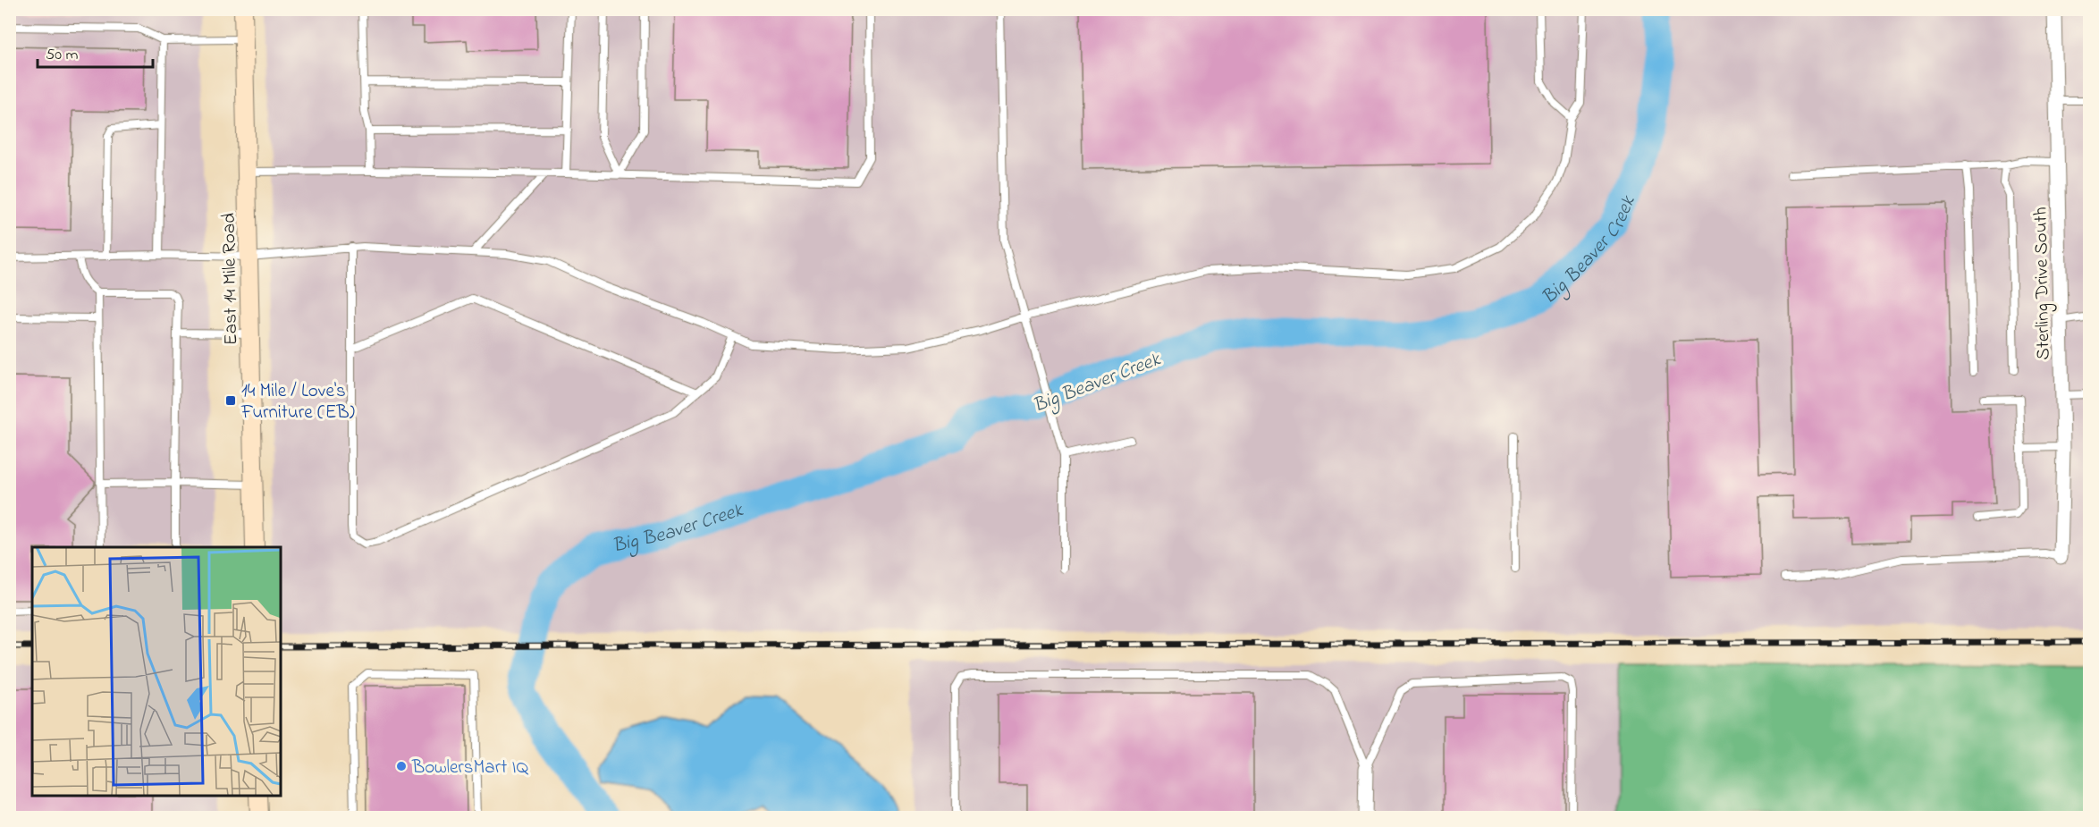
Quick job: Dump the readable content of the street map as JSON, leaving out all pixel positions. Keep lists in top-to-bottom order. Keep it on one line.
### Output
{"streets":{"main road":["East 14 Mile Road"],"street":["Sterling Drive South"]},"water":["Big Beaver Creek"],"places":{"transit":["14 Mile / Love's Furniture (EB)"],"other":["BowlersMart IQ"]},"scale_bar":"50 m"}
